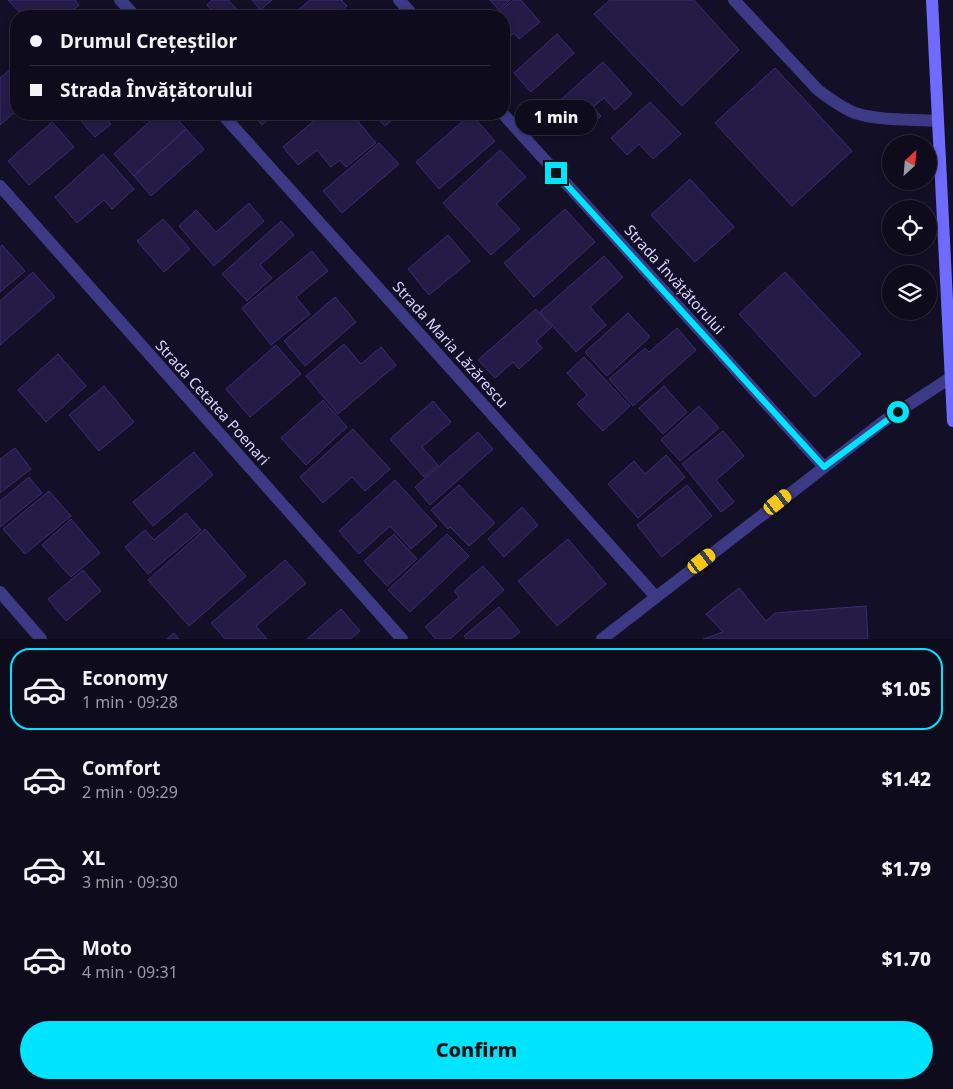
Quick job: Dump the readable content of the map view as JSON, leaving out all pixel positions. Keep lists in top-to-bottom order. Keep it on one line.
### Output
{"streets":{"street":["Strada Învățătorului","Strada Maria Lăzărescu","Strada Cetatea Poenari"]},"north":"top right","page":{"banner":["Drumul Crețeștilor","Strada Învățătorului"],"bubble":"1 min","list":[{"name":"Economy","note":"1 min · 09:28","value":"$1.05"},{"name":"Comfort","note":"2 min · 09:29","value":"$1.42"},{"name":"XL","note":"3 min · 09:30","value":"$1.79"},{"name":"Moto","note":"4 min · 09:31","value":"$1.70"}],"buttons":"Confirm"}}
